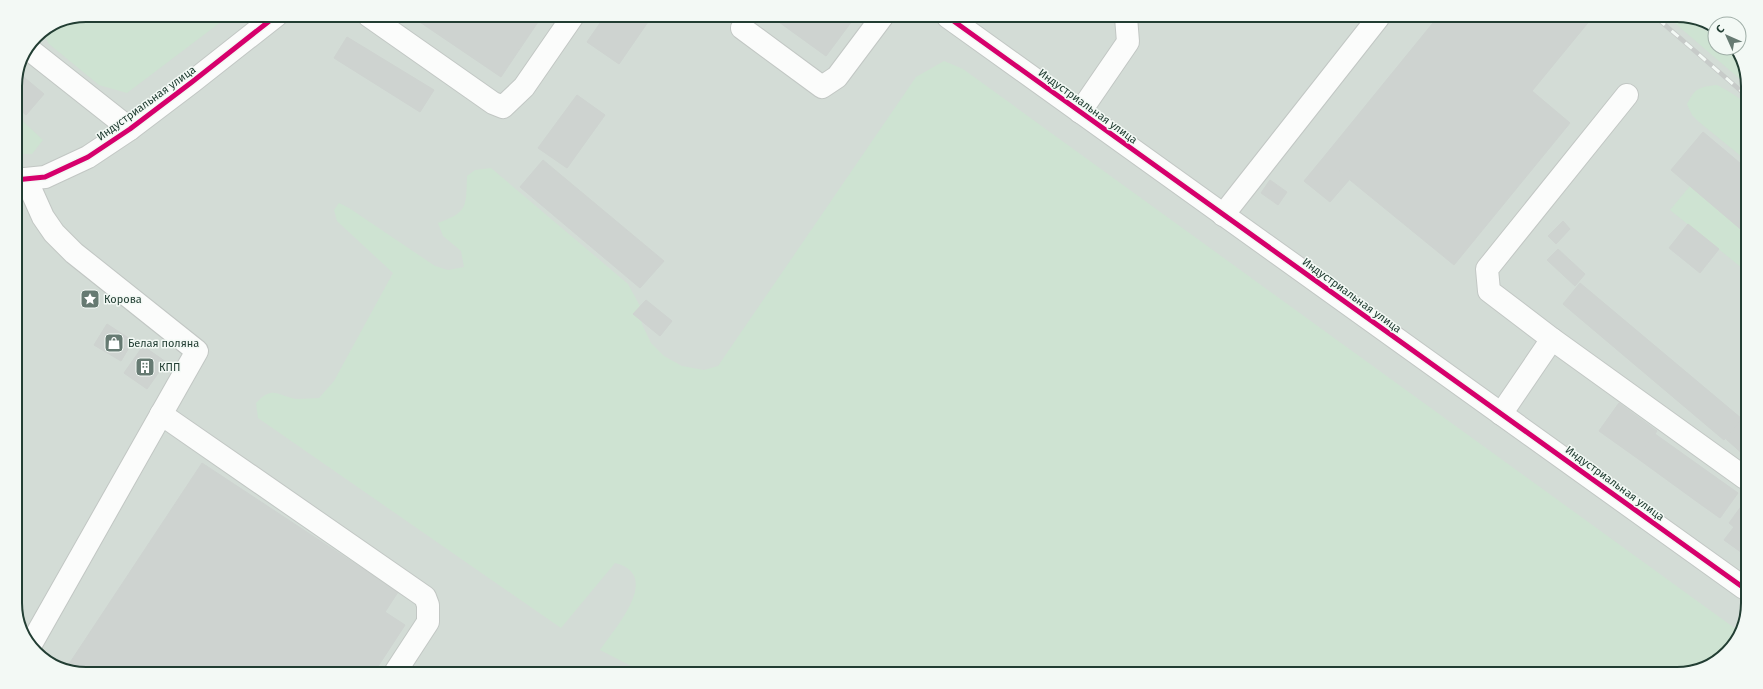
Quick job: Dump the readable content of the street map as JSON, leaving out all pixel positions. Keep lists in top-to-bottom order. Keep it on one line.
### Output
{"streets":{"street":["Индустриальная улица"]},"places":{"place":["Корова"],"shop":["Белая поляна"],"building":["КПП"]},"north":"top left"}
